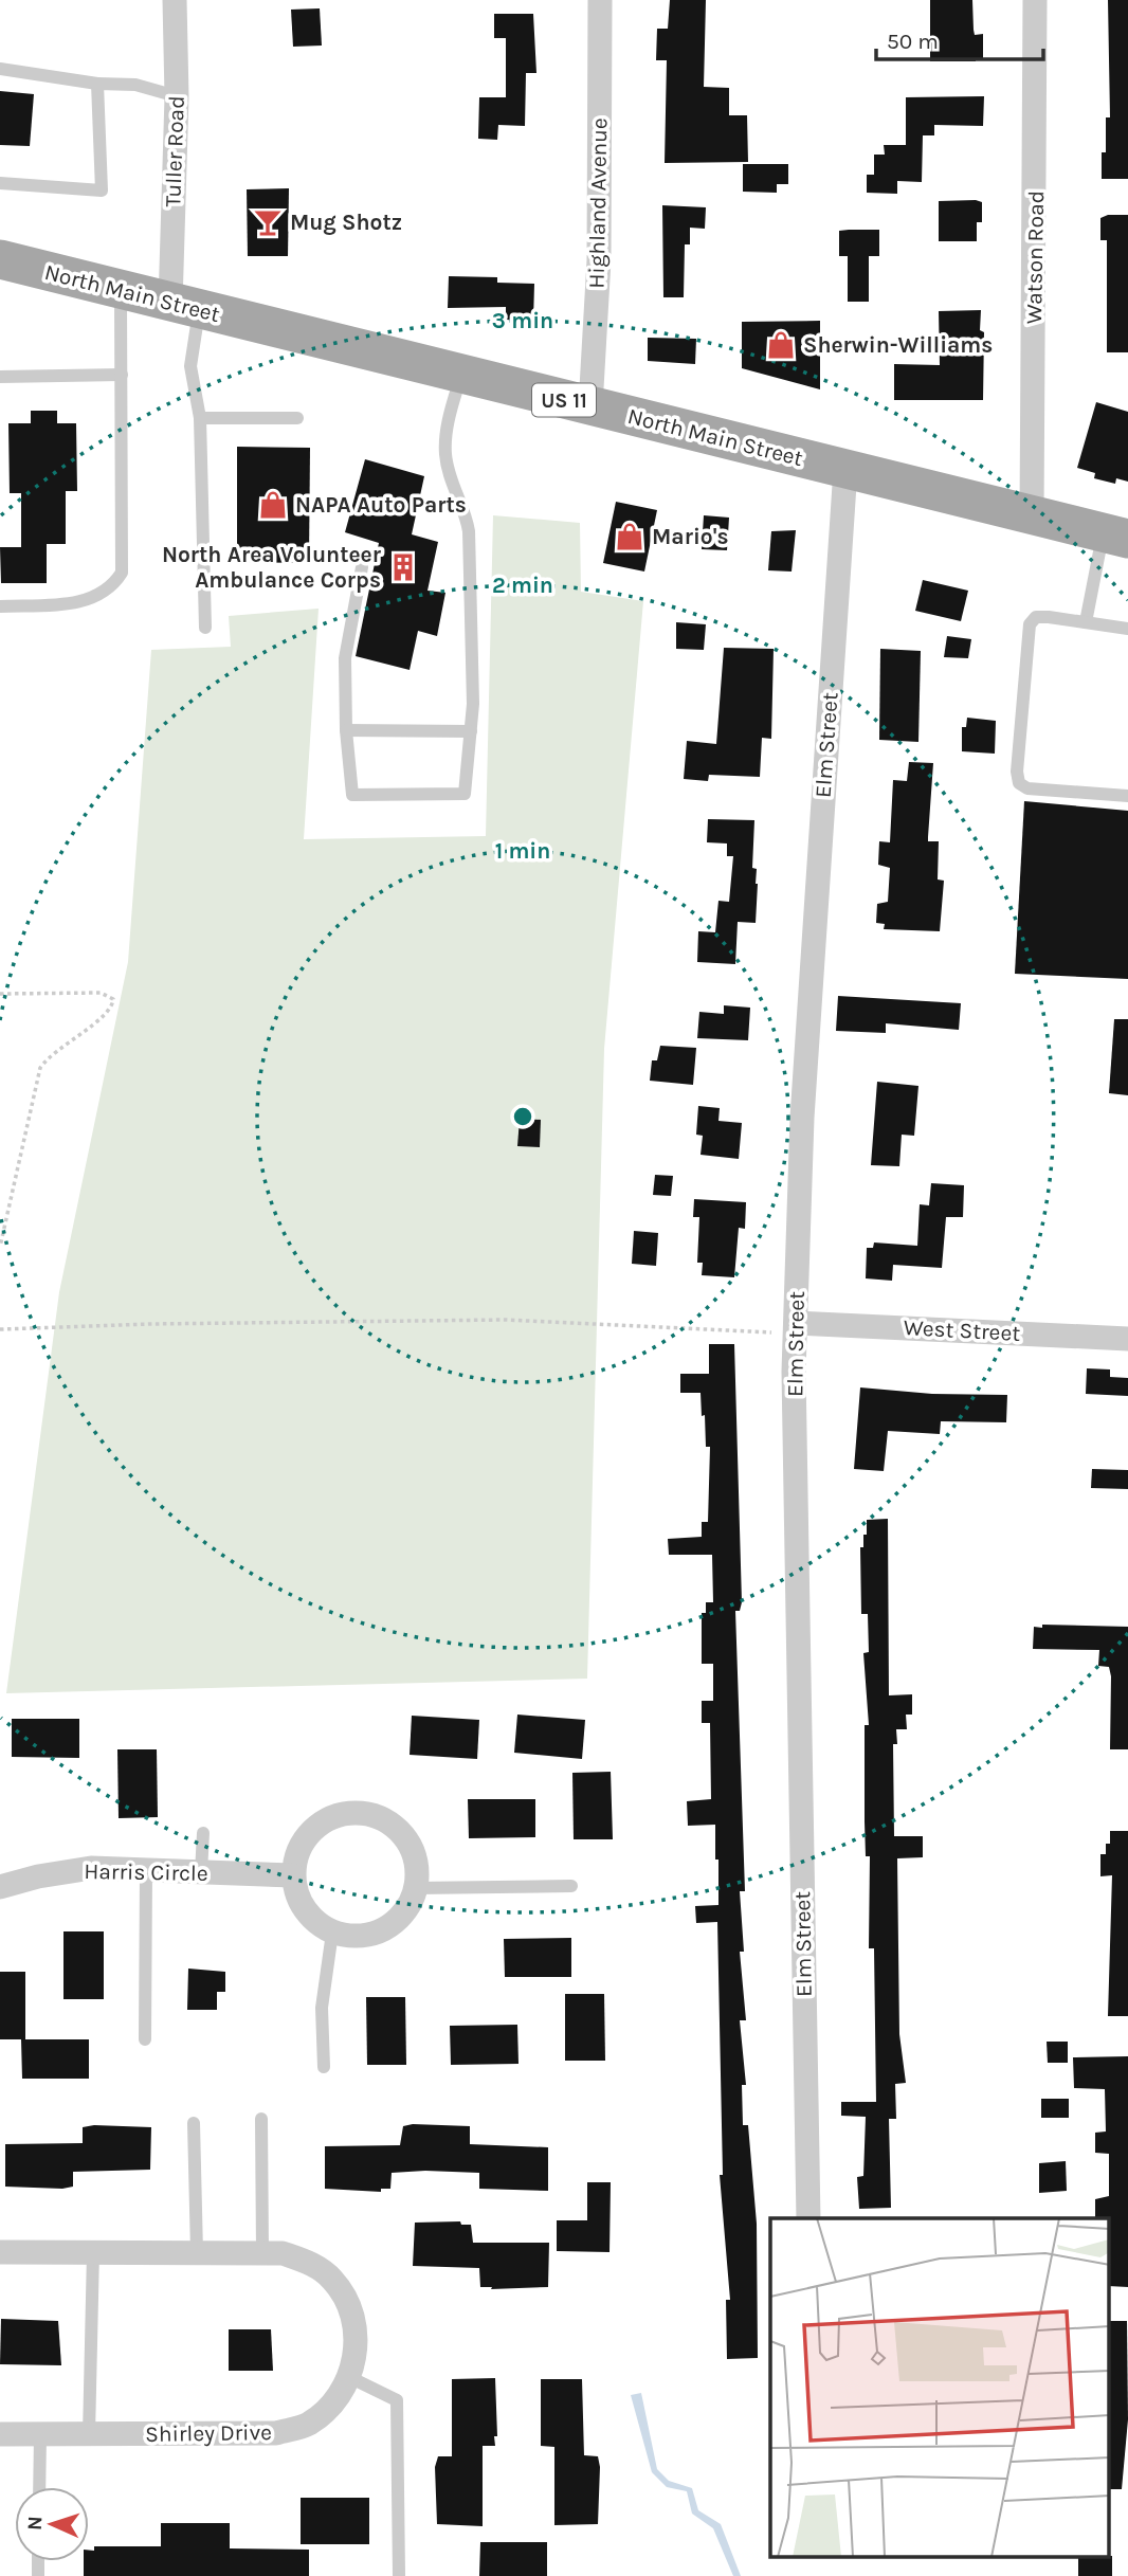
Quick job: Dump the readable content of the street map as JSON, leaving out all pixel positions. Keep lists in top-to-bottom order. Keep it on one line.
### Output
{"streets":{"main road":["North Main Street","US 11"],"street":["Tuller Road","Highland Avenue","Watson Road","Elm Street","West Street","Harris Circle","Shirley Drive"]},"crossings":[["Tuller Road","North Main Street"],["Highland Avenue","North Main Street"],["Watson Road","North Main Street"],["North Main Street","Elm Street"],["Elm Street","West Street"]],"places":{"bar":["Mug Shotz"],"shop":["Sherwin-Williams","NAPA Auto Parts","Mario's"],"building":["North Area Volunteer Ambulance Corps"]},"scale_bar":"50 m","north":"left","rings":["3 min","2 min","1 min"]}
